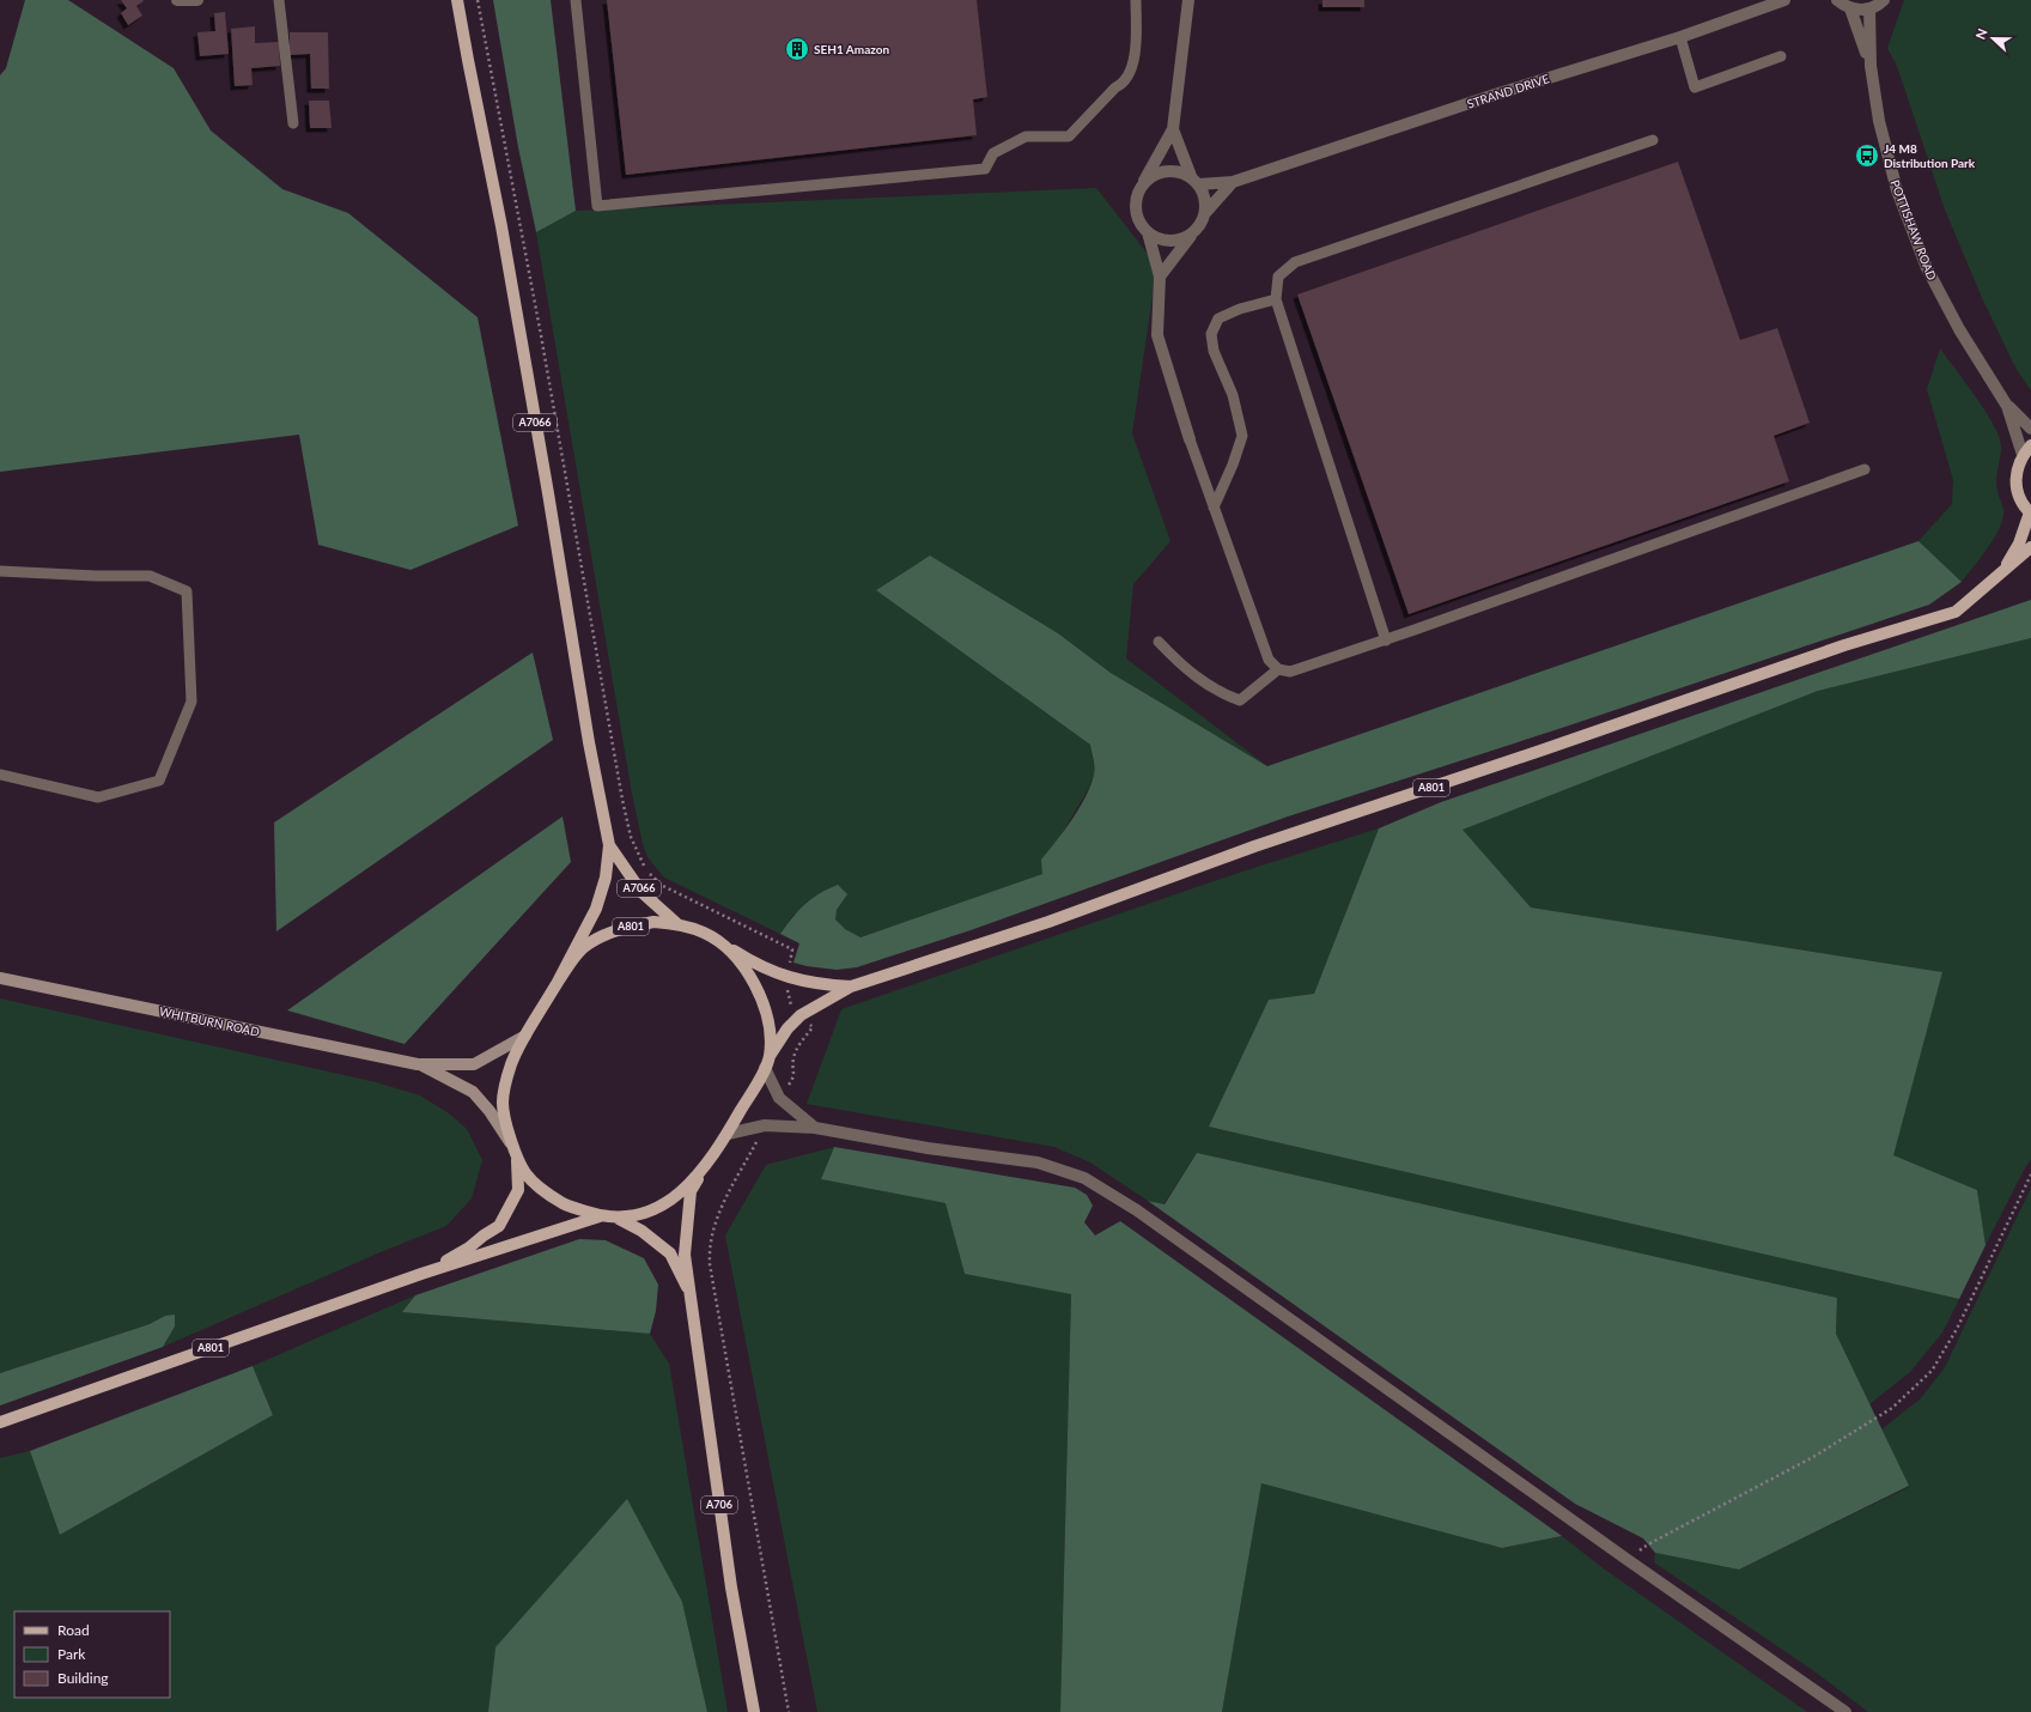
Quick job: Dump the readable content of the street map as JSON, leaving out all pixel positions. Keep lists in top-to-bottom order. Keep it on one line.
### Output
{"streets":{"main road":["A7066","A801","WHITBURN ROAD","A706"],"street":["STRAND DRIVE","POTTISHAW ROAD"]},"crossings":[["POTTISHAW ROAD","A801"],["A7066","A801"],["A801","WHITBURN ROAD"],["A801","A706"]],"places":{"building":["SEH1 Amazon"],"bus stop":["J4 M8 Distribution Park"]},"legend":["Road","Park","Building"],"north":"left"}
